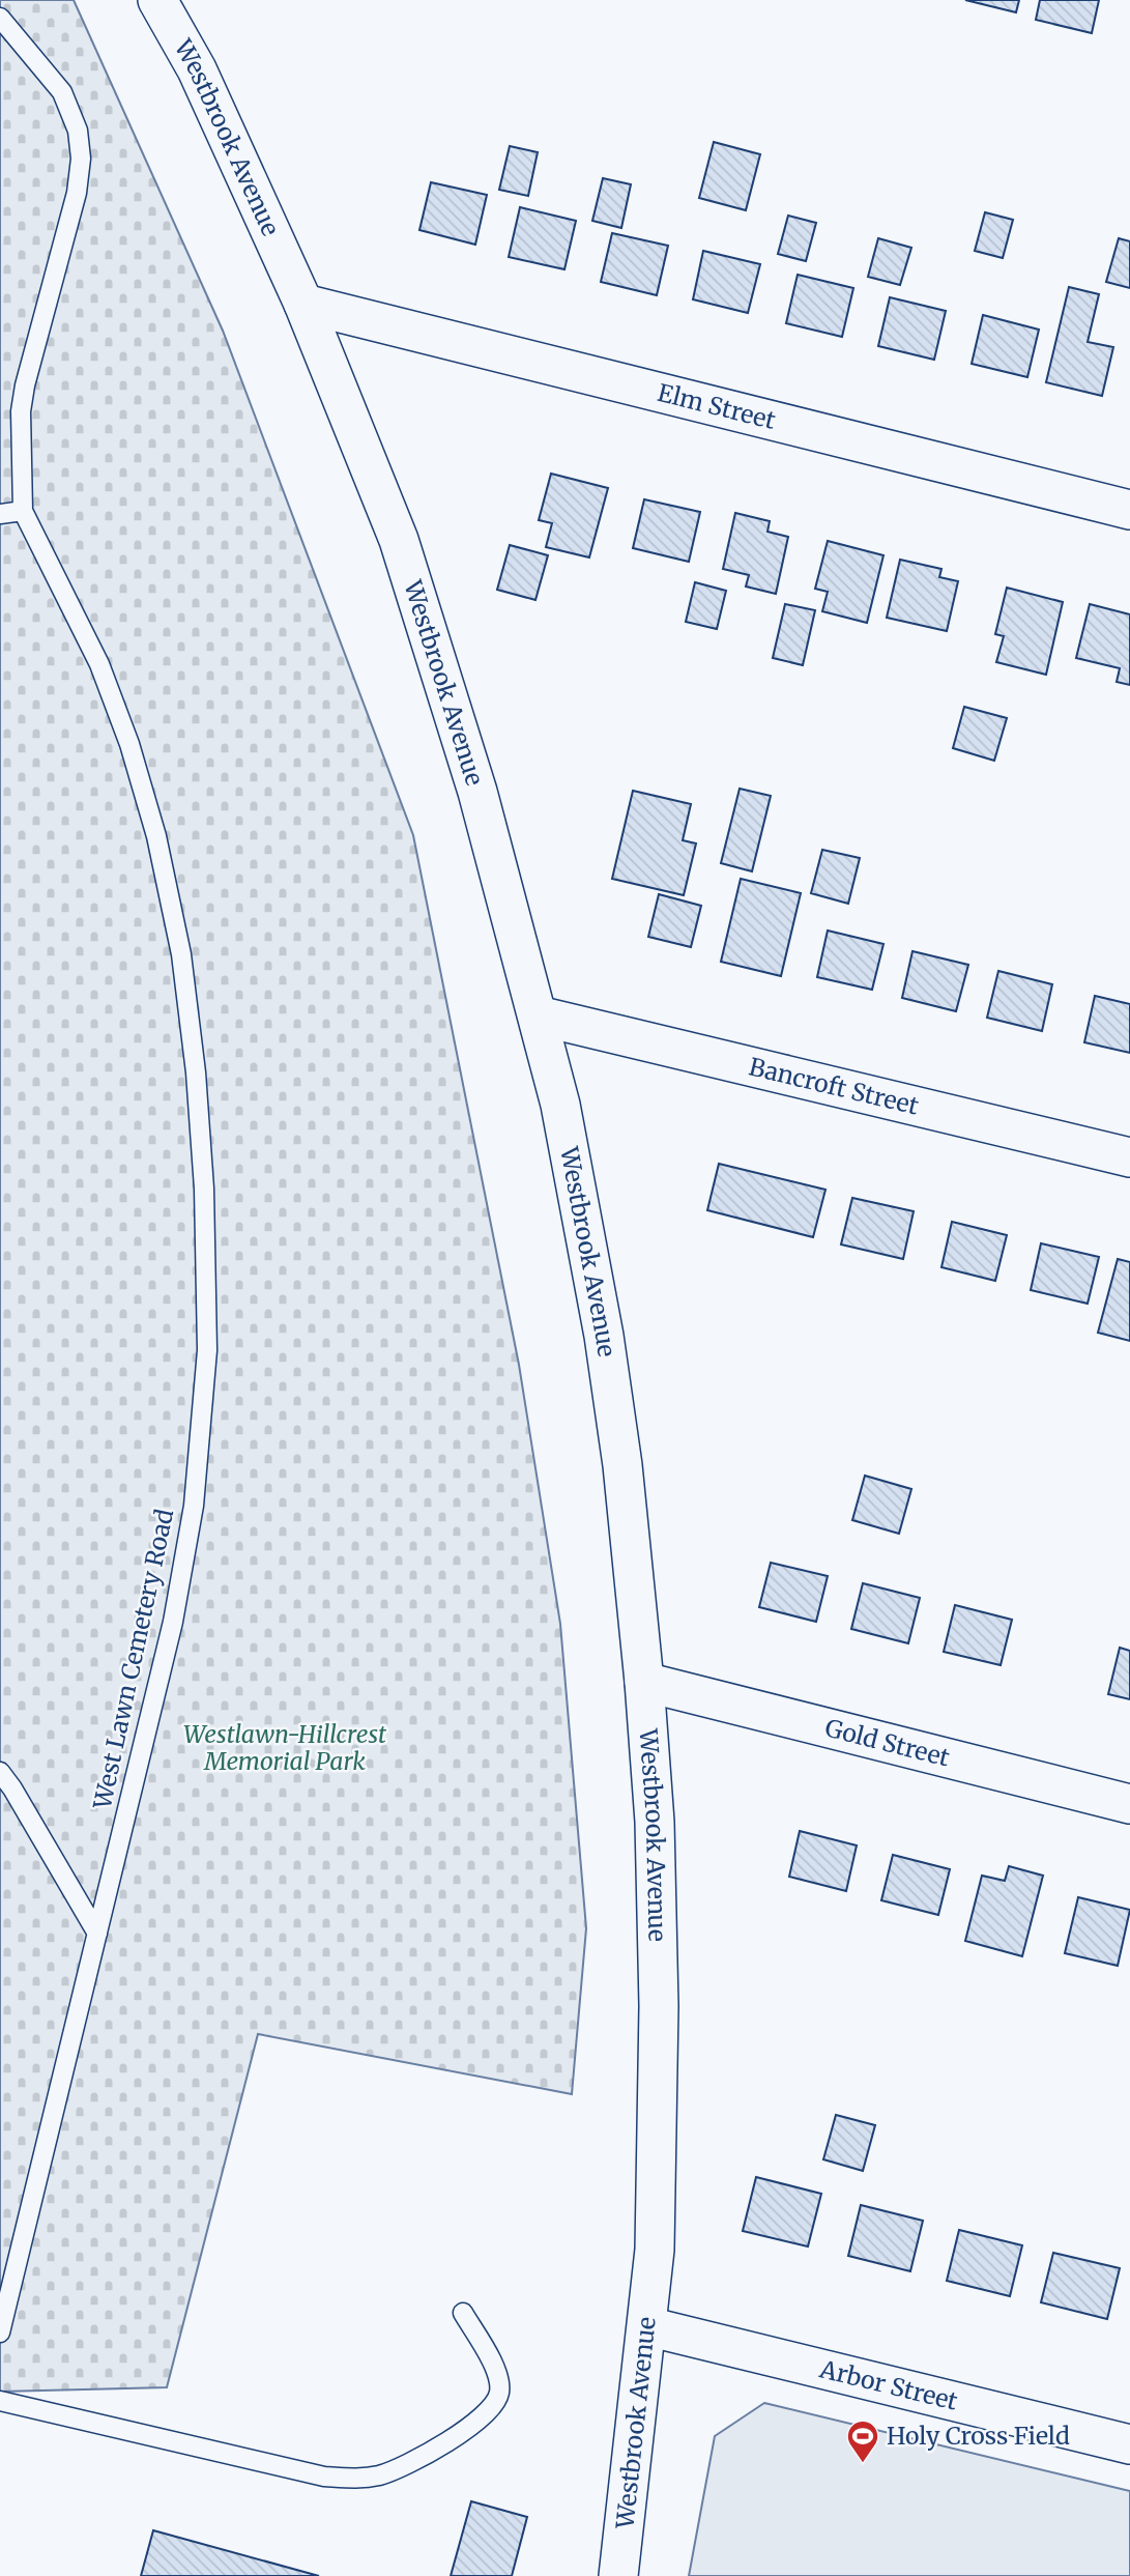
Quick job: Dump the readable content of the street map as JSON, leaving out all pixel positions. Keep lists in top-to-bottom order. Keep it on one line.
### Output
{"streets":{"street":["Westbrook Avenue","Elm Street","Bancroft Street","Gold Street","Arbor Street"],"lane":["West Lawn Cemetery Road"]},"crossings":[["Westbrook Avenue","Elm Street"],["Westbrook Avenue","Bancroft Street"],["Westbrook Avenue","Gold Street"],["Westbrook Avenue","Arbor Street"]],"parks":["Westlawn-Hillcrest Memorial Park"],"places":{"sports":["Holy Cross Field"]}}
